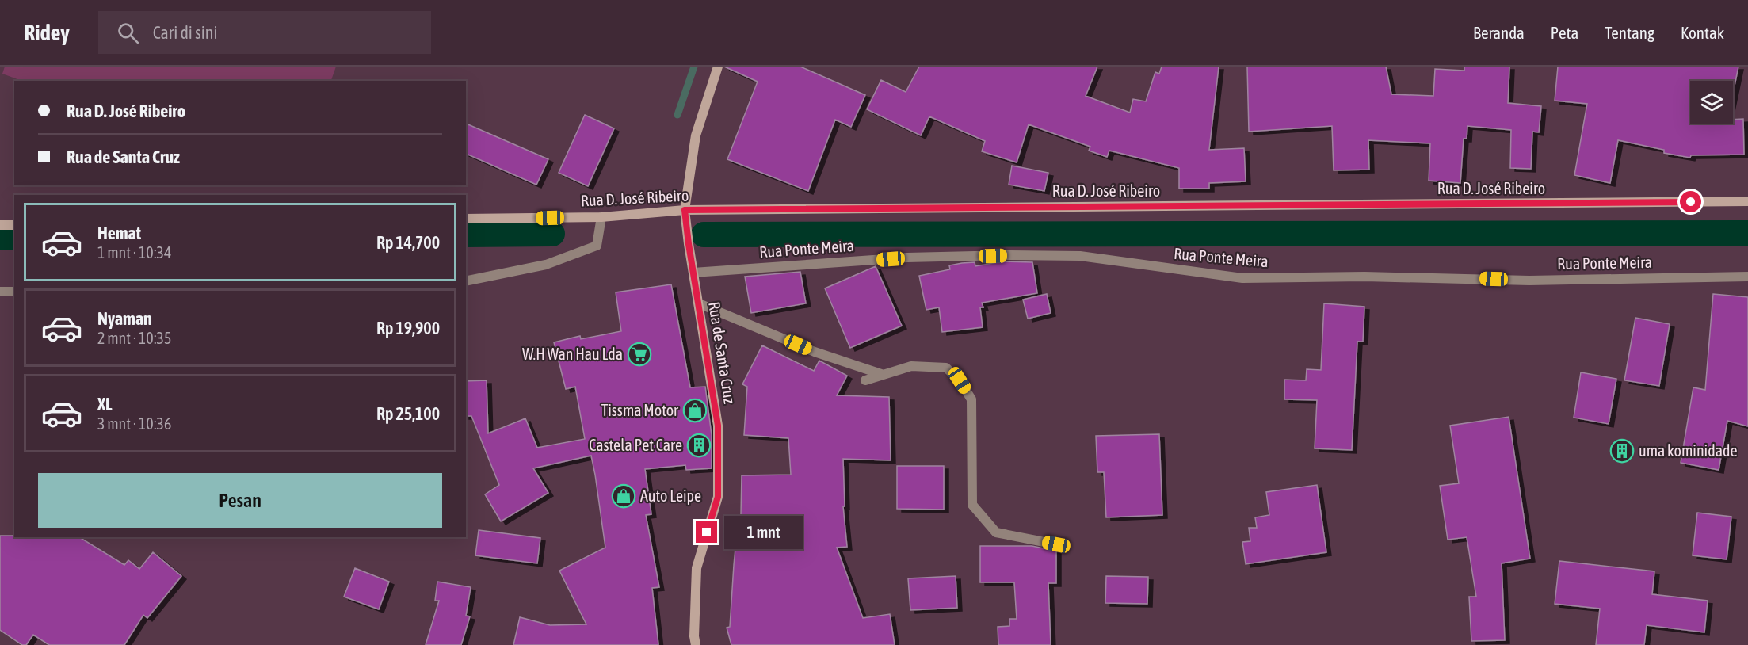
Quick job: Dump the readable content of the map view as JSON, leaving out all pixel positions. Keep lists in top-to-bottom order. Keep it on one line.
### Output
{"streets":{"street":["Rua D. José Ribeiro","Rua Ponte Meira","Rua de Santa Cruz"]},"crossings":[["Rua D. José Ribeiro","Rua de Santa Cruz"],["Rua Ponte Meira","Rua de Santa Cruz"]],"places":{"supermarket":["W.H Wan Hau Lda"],"shop":["Tissma Motor","Auto Leipe"],"building":["Castela Pet Care","uma kominidade"]},"page":{"header":"Ridey","search":"Cari di sini","nav":["Beranda","Peta","Tentang","Kontak"],"banner":["Rua D. José Ribeiro","Rua de Santa Cruz"],"list":[{"name":"Hemat","note":"1 mnt · 10:34","value":"Rp 14,700"},{"name":"Nyaman","note":"2 mnt · 10:35","value":"Rp 19,900"},{"name":"XL","note":"3 mnt · 10:36","value":"Rp 25,100"}],"buttons":"Pesan","bubble":"1 mnt"}}
